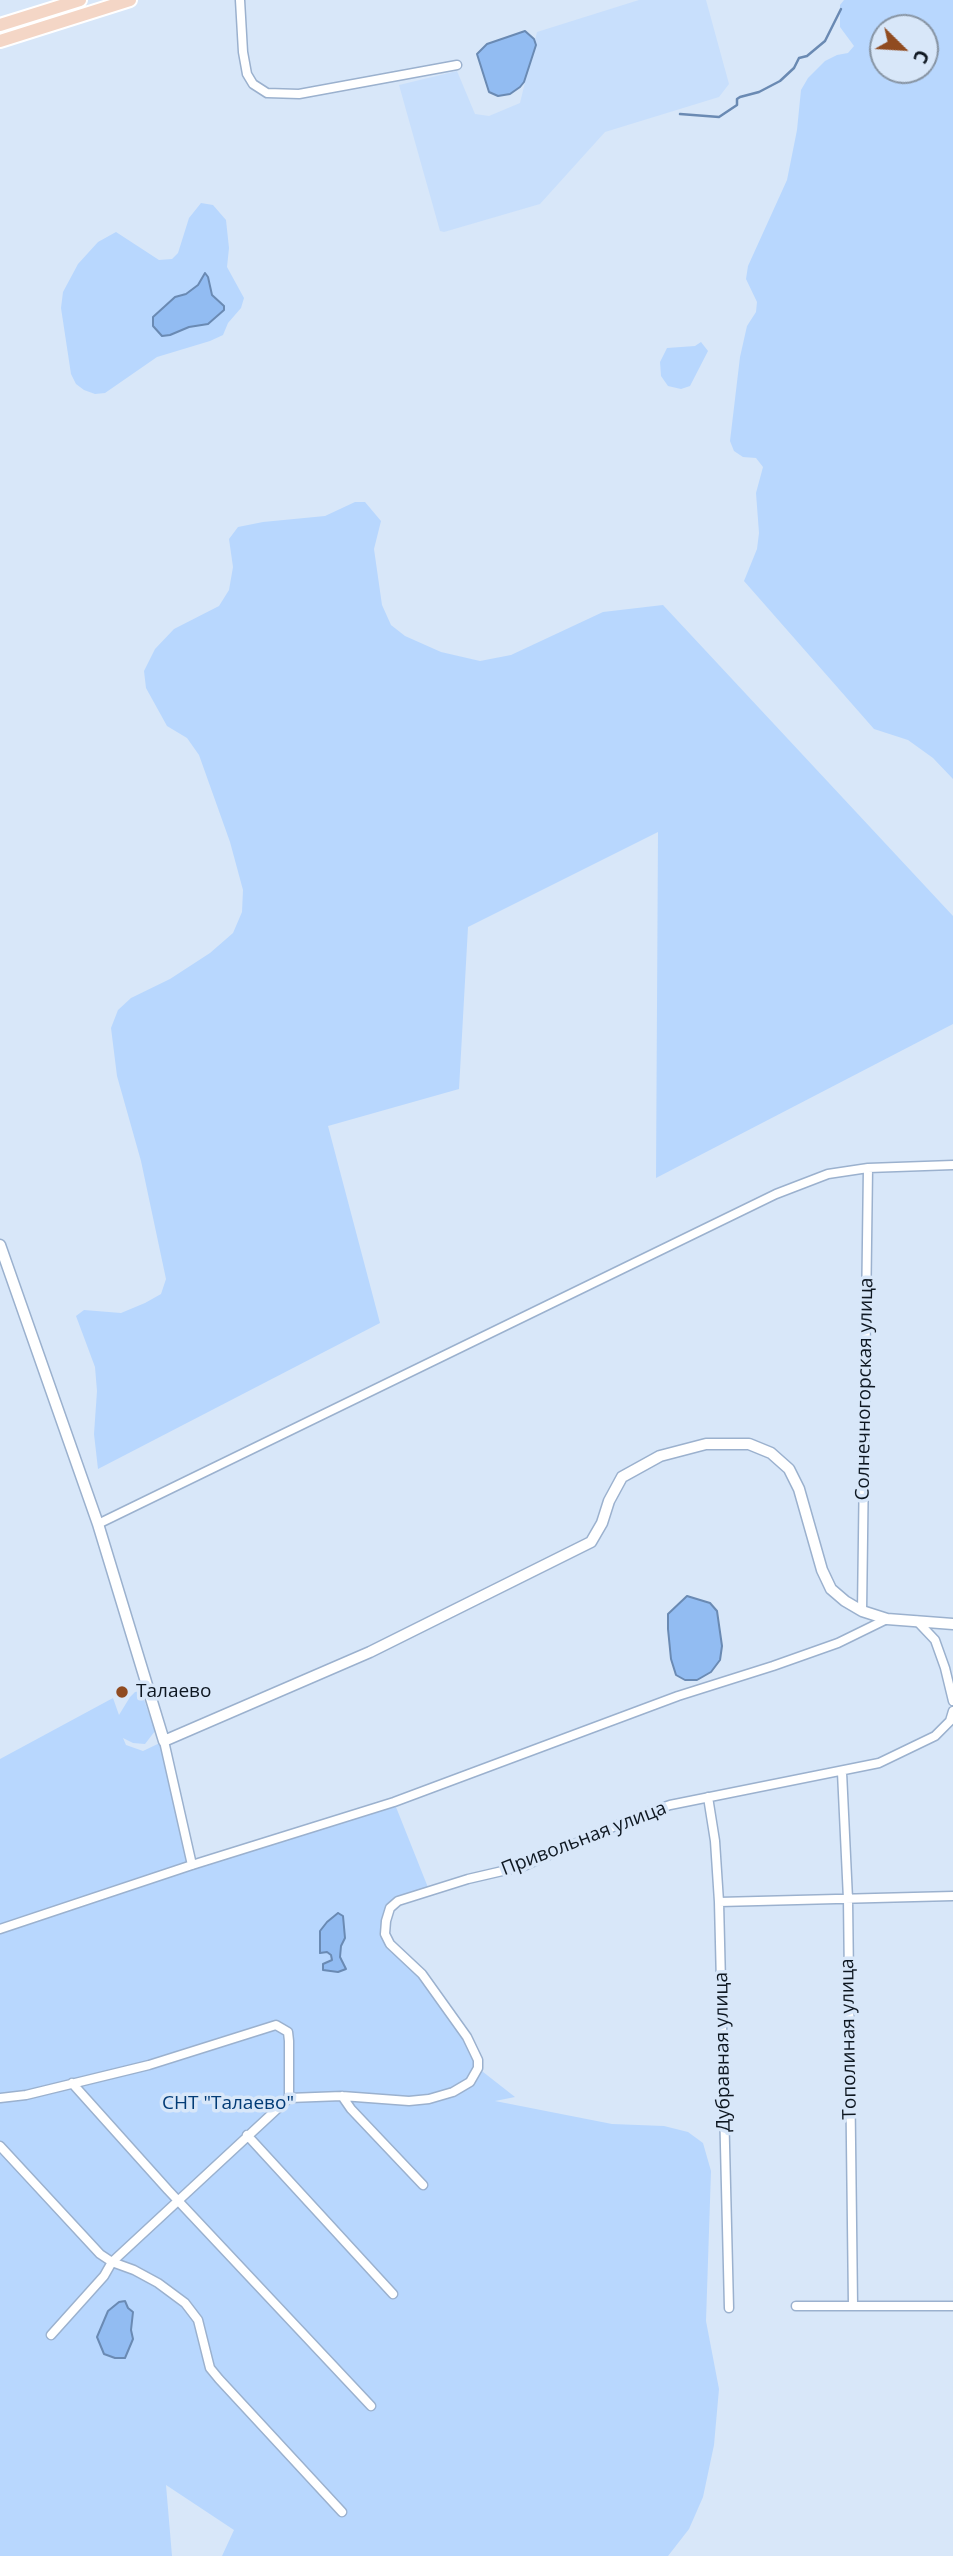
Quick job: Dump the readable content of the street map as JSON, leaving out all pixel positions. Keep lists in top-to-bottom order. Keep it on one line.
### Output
{"streets":{"street":["Солнечногорская улица","Привольная улица","Тополиная улица","Дубравная улица"]},"crossings":[["Привольная улица","Тополиная улица"],["Привольная улица","Дубравная улица"]],"parks":["СНТ \"Талаево\""],"places":["Талаево"],"north":"bottom right"}
